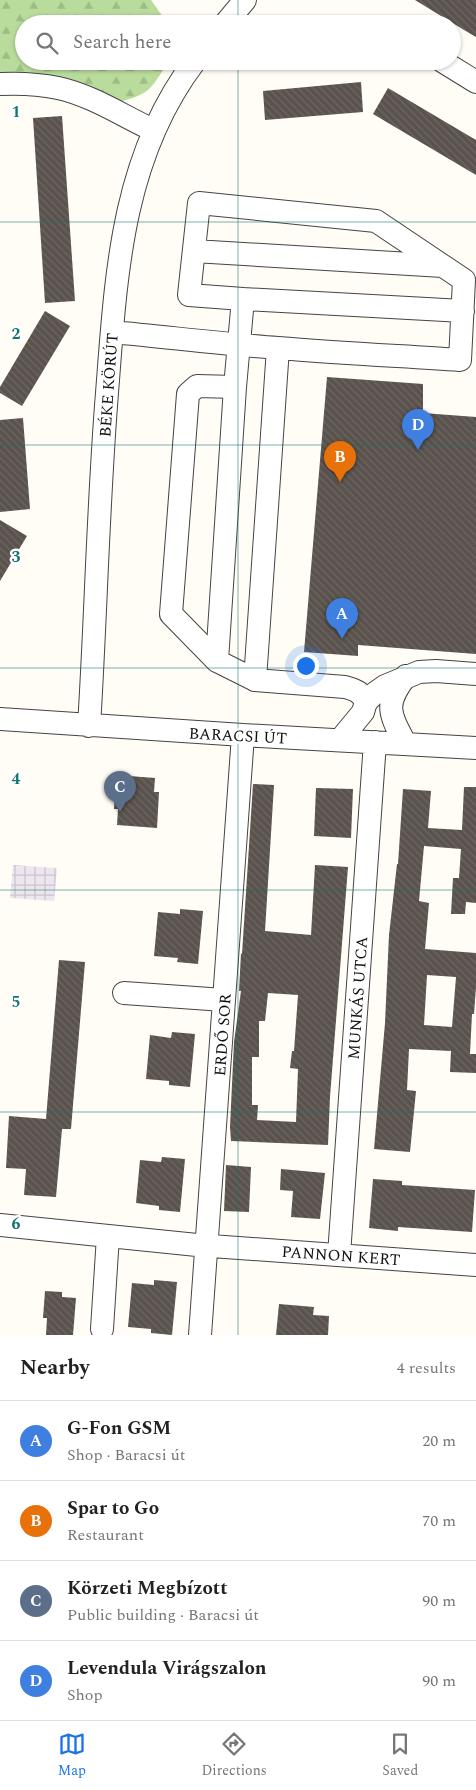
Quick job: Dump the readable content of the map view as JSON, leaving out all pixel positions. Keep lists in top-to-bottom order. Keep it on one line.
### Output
{"streets":{"street":["BÉKE KÖRÚT","BARACSI ÚT","MUNKÁS UTCA","ERDŐ SOR","PANNON KERT"]},"crossings":[["BÉKE KÖRÚT","BARACSI ÚT"],["BARACSI ÚT","MUNKÁS UTCA"],["BARACSI ÚT","ERDŐ SOR"],["MUNKÁS UTCA","PANNON KERT"],["ERDŐ SOR","PANNON KERT"]],"page":{"search":"Search here","pins":["D","B","A","C"],"heading":["Nearby","4 results"],"list":[{"mark":"A","name":"G-Fon GSM","note":"Shop · Baracsi út","value":"20 m"},{"mark":"B","name":"Spar to Go","note":"Restaurant","value":"70 m"},{"mark":"C","name":"Körzeti Megbízott","note":"Public building · Baracsi út","value":"90 m"},{"mark":"D","name":"Levendula Virágszalon","note":"Shop","value":"90 m"}],"nav":["Map","Directions","Saved"]},"grid":{"rows":["1","2","3","4","5","6"]}}
